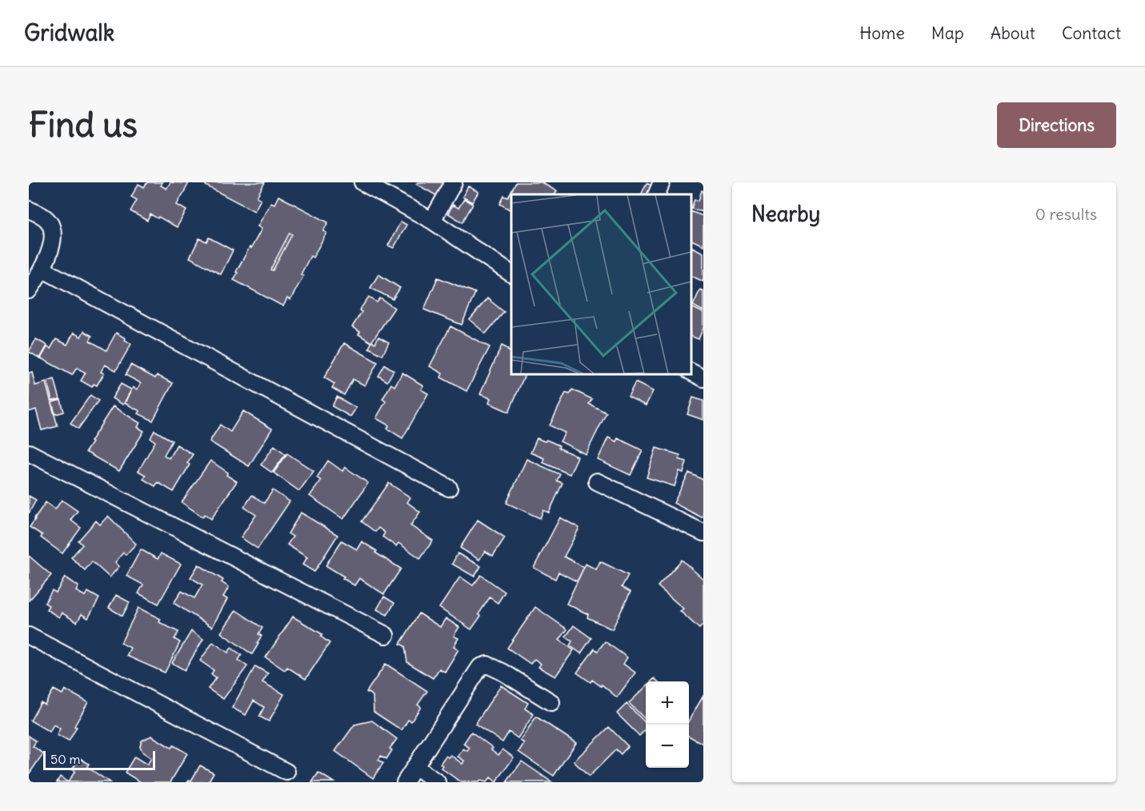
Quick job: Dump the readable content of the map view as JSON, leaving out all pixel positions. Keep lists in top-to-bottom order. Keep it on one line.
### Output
{"scale_bar":"50 m","page":{"header":"Gridwalk","nav":["Home","Map","About","Contact"],"buttons":"Directions","title":"Find us","heading":["Nearby","0 results"],"map_buttons":["+","−"],"scale":"50 m"}}
